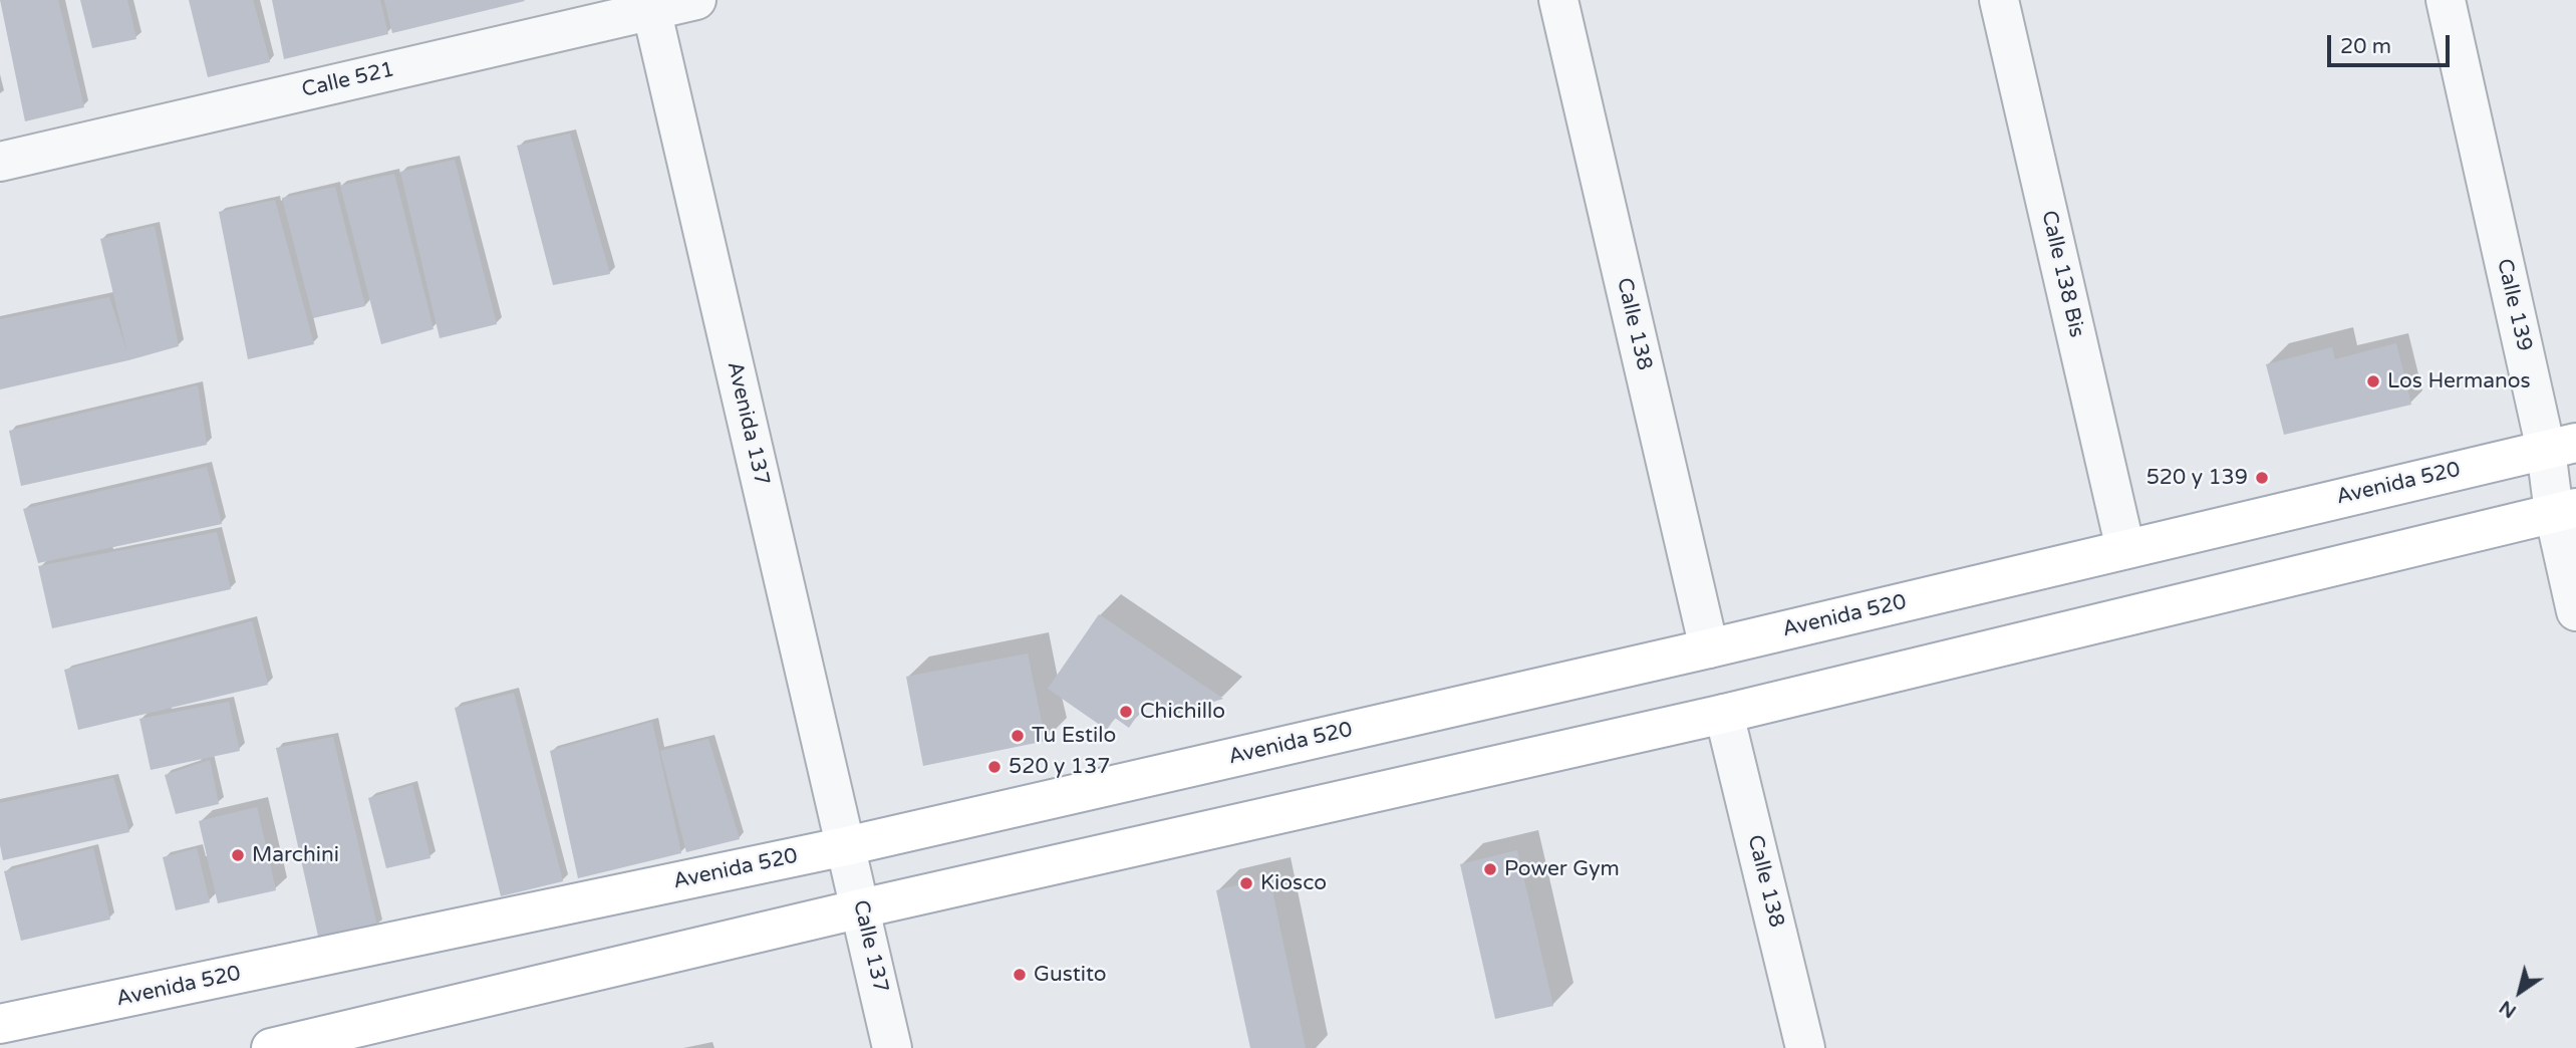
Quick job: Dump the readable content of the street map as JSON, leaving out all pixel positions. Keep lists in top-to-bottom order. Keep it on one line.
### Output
{"streets":{"main road":["Avenida 520"],"street":["Calle 521","Calle 138 Bis","Calle 139","Calle 138","Avenida 137","Calle 137"]},"crossings":[["Calle 521","Avenida 137"],["Calle 138 Bis","Avenida 520"],["Calle 139","Avenida 520"],["Calle 138","Avenida 520"],["Avenida 137","Avenida 520"],["Avenida 137","Calle 137"],["Avenida 520","Calle 137"]],"places":["Los Hermanos","520 y 139","Chichillo","Tu Estilo","520 y 137","Marchini","Power Gym","Kiosco","Gustito"],"scale_bar":"20 m","north":"bottom left"}
